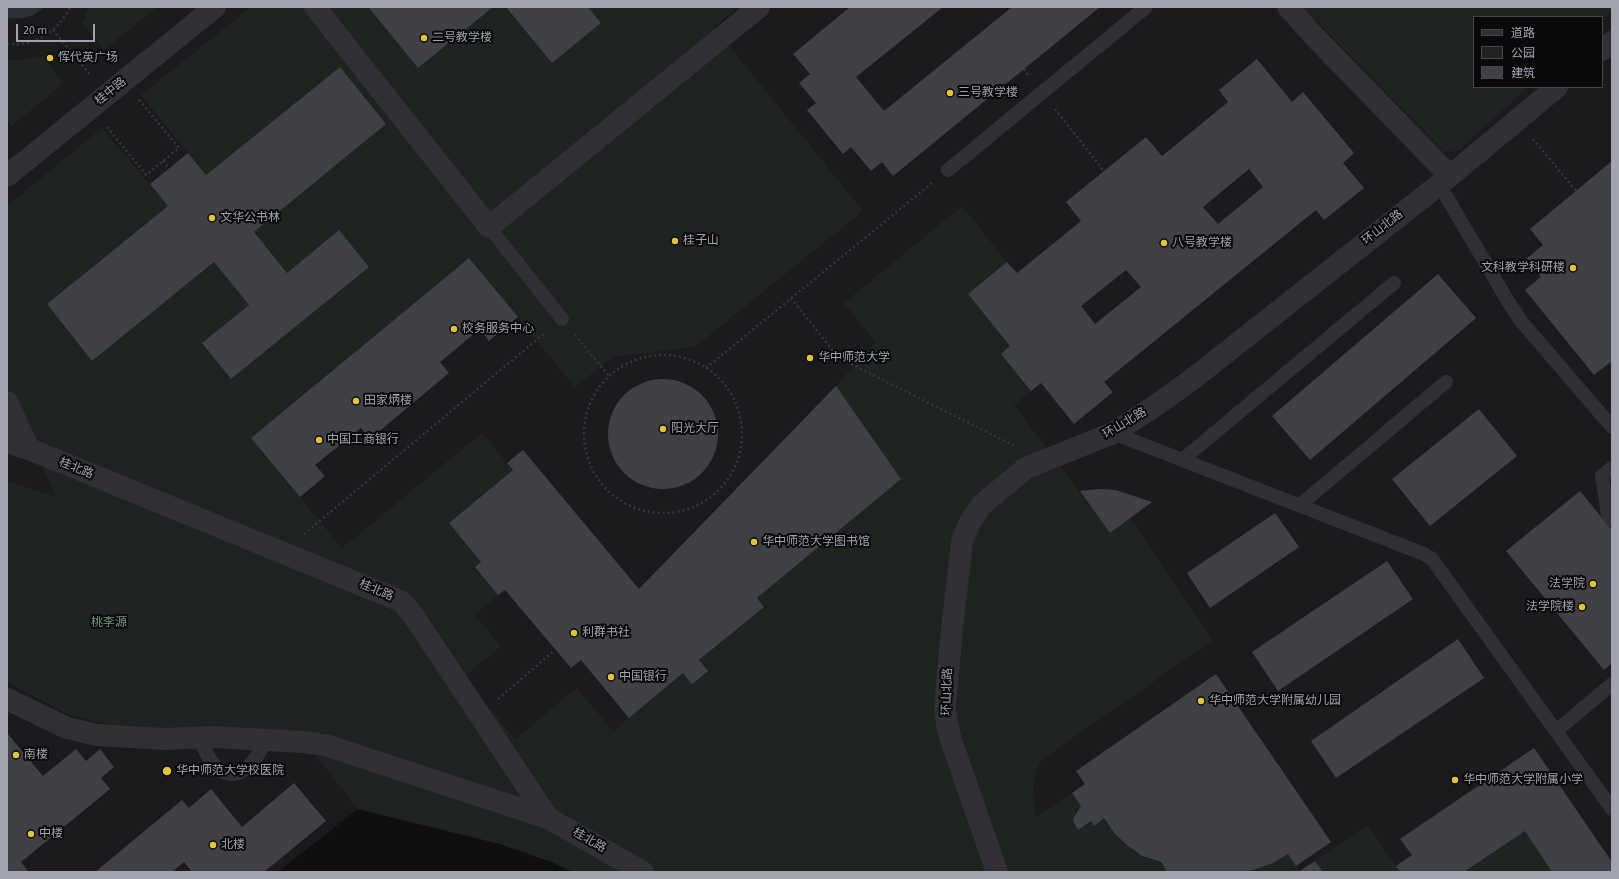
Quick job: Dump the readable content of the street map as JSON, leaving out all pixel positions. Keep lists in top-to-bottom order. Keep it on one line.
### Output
{"streets":{"street":["桂中路","环山北路","桂北路"]},"parks":["桃李源"],"places":["二号教学楼","恽代英广场","三号教学楼","文华公书林","桂子山","八号教学楼","文科教学科研楼","校务服务中心","华中师范大学","田家炳楼","阳光大厅","中国工商银行","华中师范大学图书馆","法学院","法学院楼","利群书社","中国银行","华中师范大学附属幼儿园","南楼","华中师范大学校医院","华中师范大学附属小学","中楼","北楼"],"legend":["道路","公园","建筑"],"scale_bar":"20 m"}
